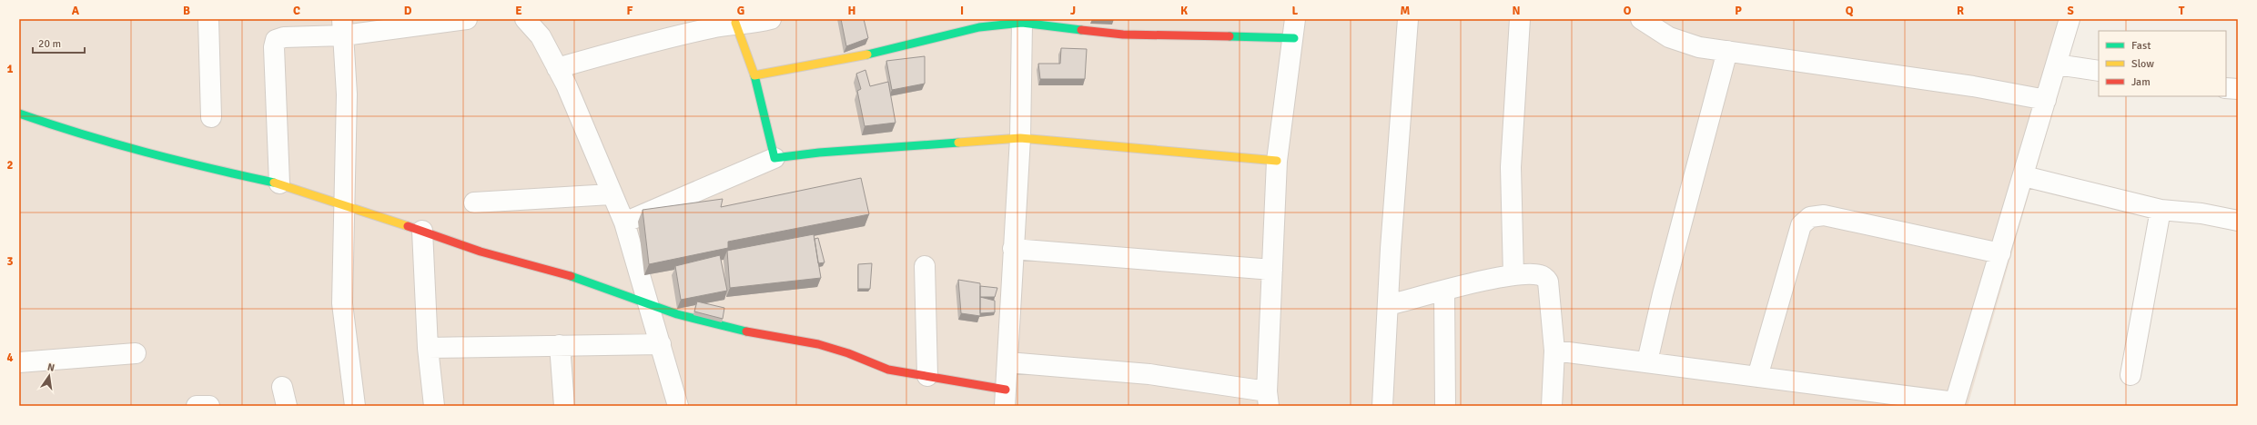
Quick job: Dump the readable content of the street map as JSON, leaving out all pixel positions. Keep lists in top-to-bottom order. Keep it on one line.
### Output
{"legend":["Fast","Slow","Jam"],"scale_bar":"20 m","north":"top","grid":{"columns":["A","B","C","D","E","F","G","H","I","J","K","L","M","N","O","P","Q","R","S","T"],"rows":["1","2","3","4"]}}
